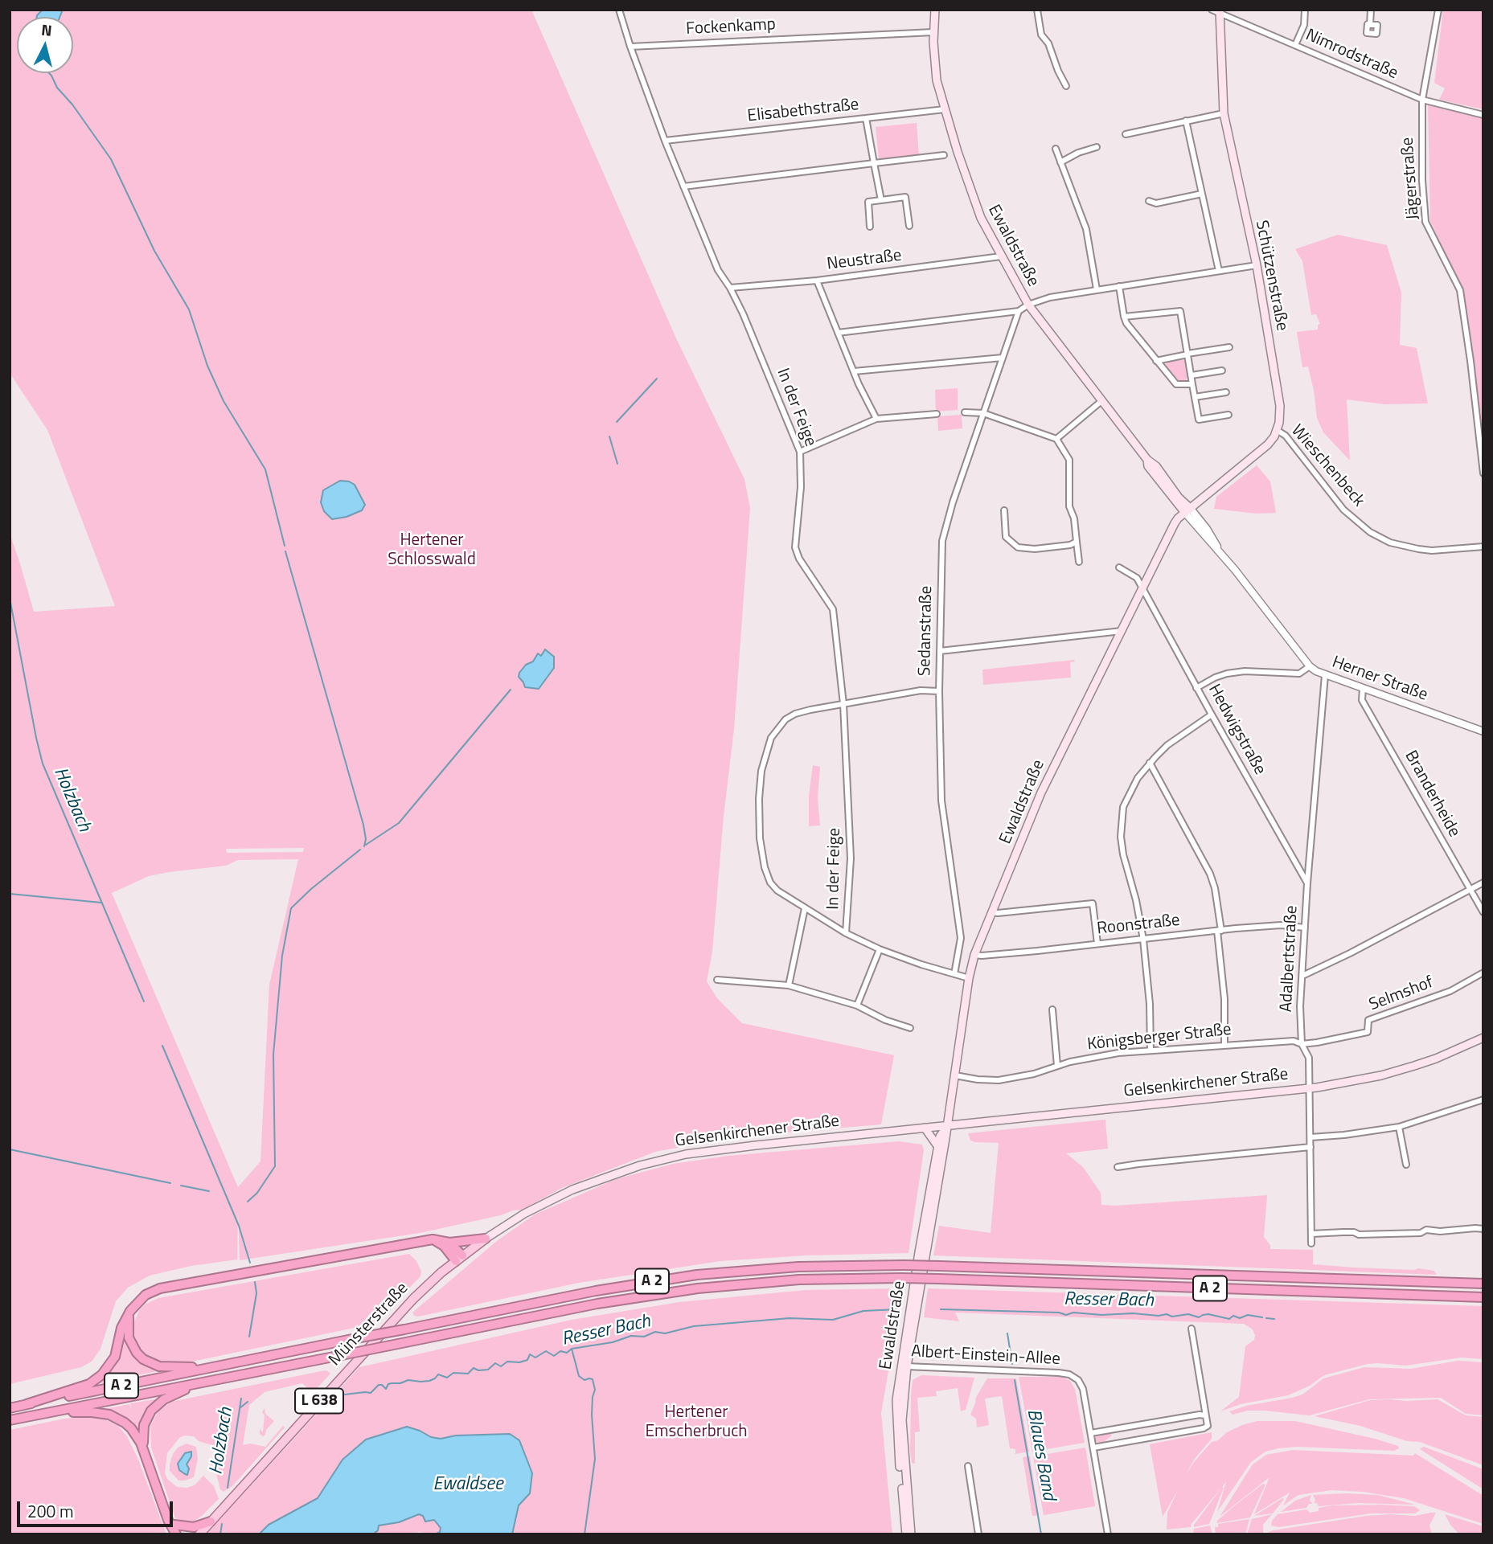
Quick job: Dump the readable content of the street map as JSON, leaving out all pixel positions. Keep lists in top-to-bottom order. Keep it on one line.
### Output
{"streets":{"highway":["A 2"],"main road":["Ewaldstraße","Schützenstraße","Gelsenkirchener Straße","Münsterstraße","L 638"],"street":["Fockenkamp","Nimrodstraße","Elisabethstraße","Jägerstraße","Neustraße","In der Feige","Wieschenbeck","Sedanstraße","Herner Straße","Hedwigstraße","Branderheide","Roonstraße","Adalbertstraße","Selmshof","Königsberger Straße","Albert-Einstein-Allee"]},"crossings":[["Fockenkamp","Ewaldstraße"],["Fockenkamp","In der Feige"],["Nimrodstraße","Jägerstraße"],["Nimrodstraße","Schützenstraße"],["Elisabethstraße","Ewaldstraße"],["Elisabethstraße","In der Feige"],["Ewaldstraße","Neustraße"],["Ewaldstraße","Herner Straße"],["Ewaldstraße","Hedwigstraße"],["Ewaldstraße","Roonstraße"],["Ewaldstraße","Königsberger Straße"],["Ewaldstraße","Gelsenkirchener Straße"],["Ewaldstraße","Albert-Einstein-Allee"],["Neustraße","In der Feige"],["Schützenstraße","Wieschenbeck"],["Herner Straße","Branderheide"],["Herner Straße","Adalbertstraße"],["Hedwigstraße","Adalbertstraße"],["Roonstraße","Adalbertstraße"],["Adalbertstraße","Selmshof"],["Adalbertstraße","Königsberger Straße"],["Adalbertstraße","Gelsenkirchener Straße"],["Selmshof","Königsberger Straße"],["Gelsenkirchener Straße","Münsterstraße"]],"water":["Holzbach","Resser Bach","Blaues Band","Ewaldsee"],"parks":["Hertener Schlosswald","Hertener Emscherbruch"],"scale_bar":"200 m","north":"top"}
